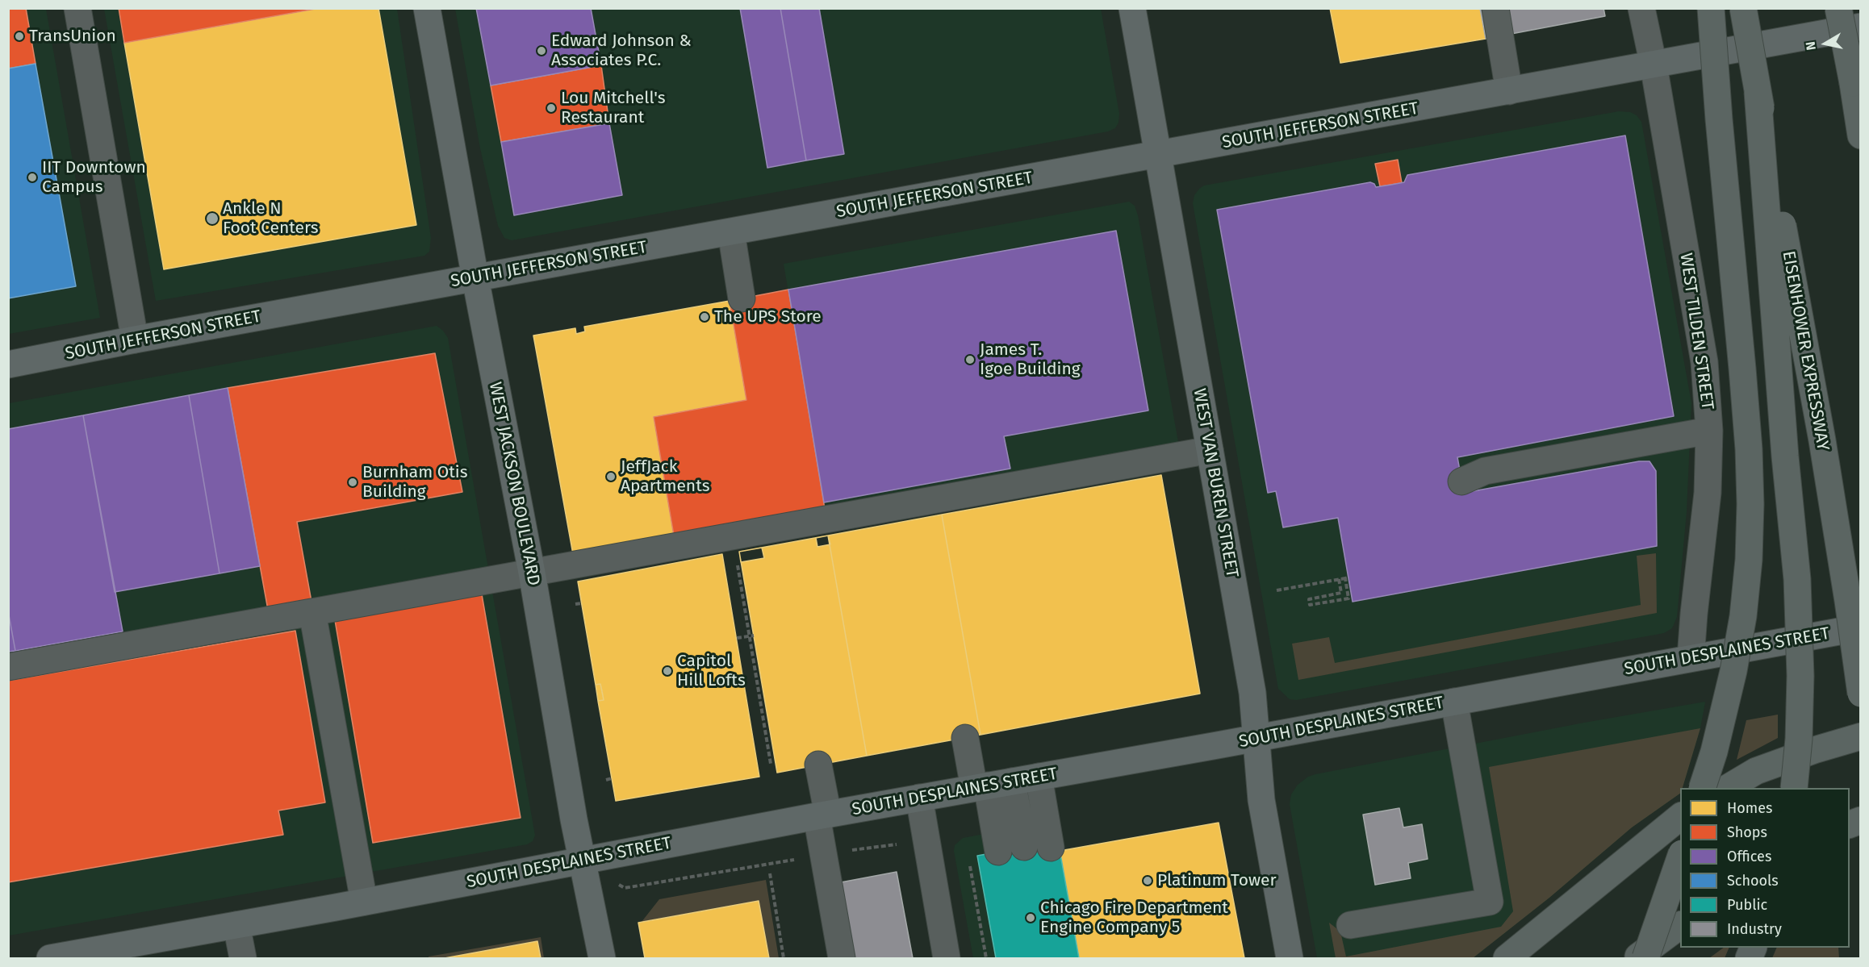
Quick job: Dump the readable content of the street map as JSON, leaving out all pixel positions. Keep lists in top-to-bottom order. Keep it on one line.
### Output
{"streets":{"highway":["EISENHOWER EXPRESSWAY"],"main road":["SOUTH JEFFERSON STREET","WEST VAN BUREN STREET","WEST JACKSON BOULEVARD","SOUTH DESPLAINES STREET"],"street":["WEST TILDEN STREET"]},"crossings":[["SOUTH JEFFERSON STREET","WEST TILDEN STREET"],["SOUTH JEFFERSON STREET","WEST VAN BUREN STREET"],["SOUTH JEFFERSON STREET","WEST JACKSON BOULEVARD"],["WEST TILDEN STREET","SOUTH DESPLAINES STREET"],["WEST VAN BUREN STREET","SOUTH DESPLAINES STREET"],["WEST JACKSON BOULEVARD","SOUTH DESPLAINES STREET"]],"places":["TransUnion","Edward Johnson & Associates P.C.","Lou Mitchell's Restaurant","IIT Downtown Campus","Ankle N Foot Centers","The UPS Store","James T. Igoe Building","JeffJack Apartments","Burnham Otis Building","Capitol Hill Lofts","Platinum Tower","Chicago Fire Department Engine Company 5"],"legend":["Homes","Shops","Offices","Schools","Public","Industry"],"north":"left"}
